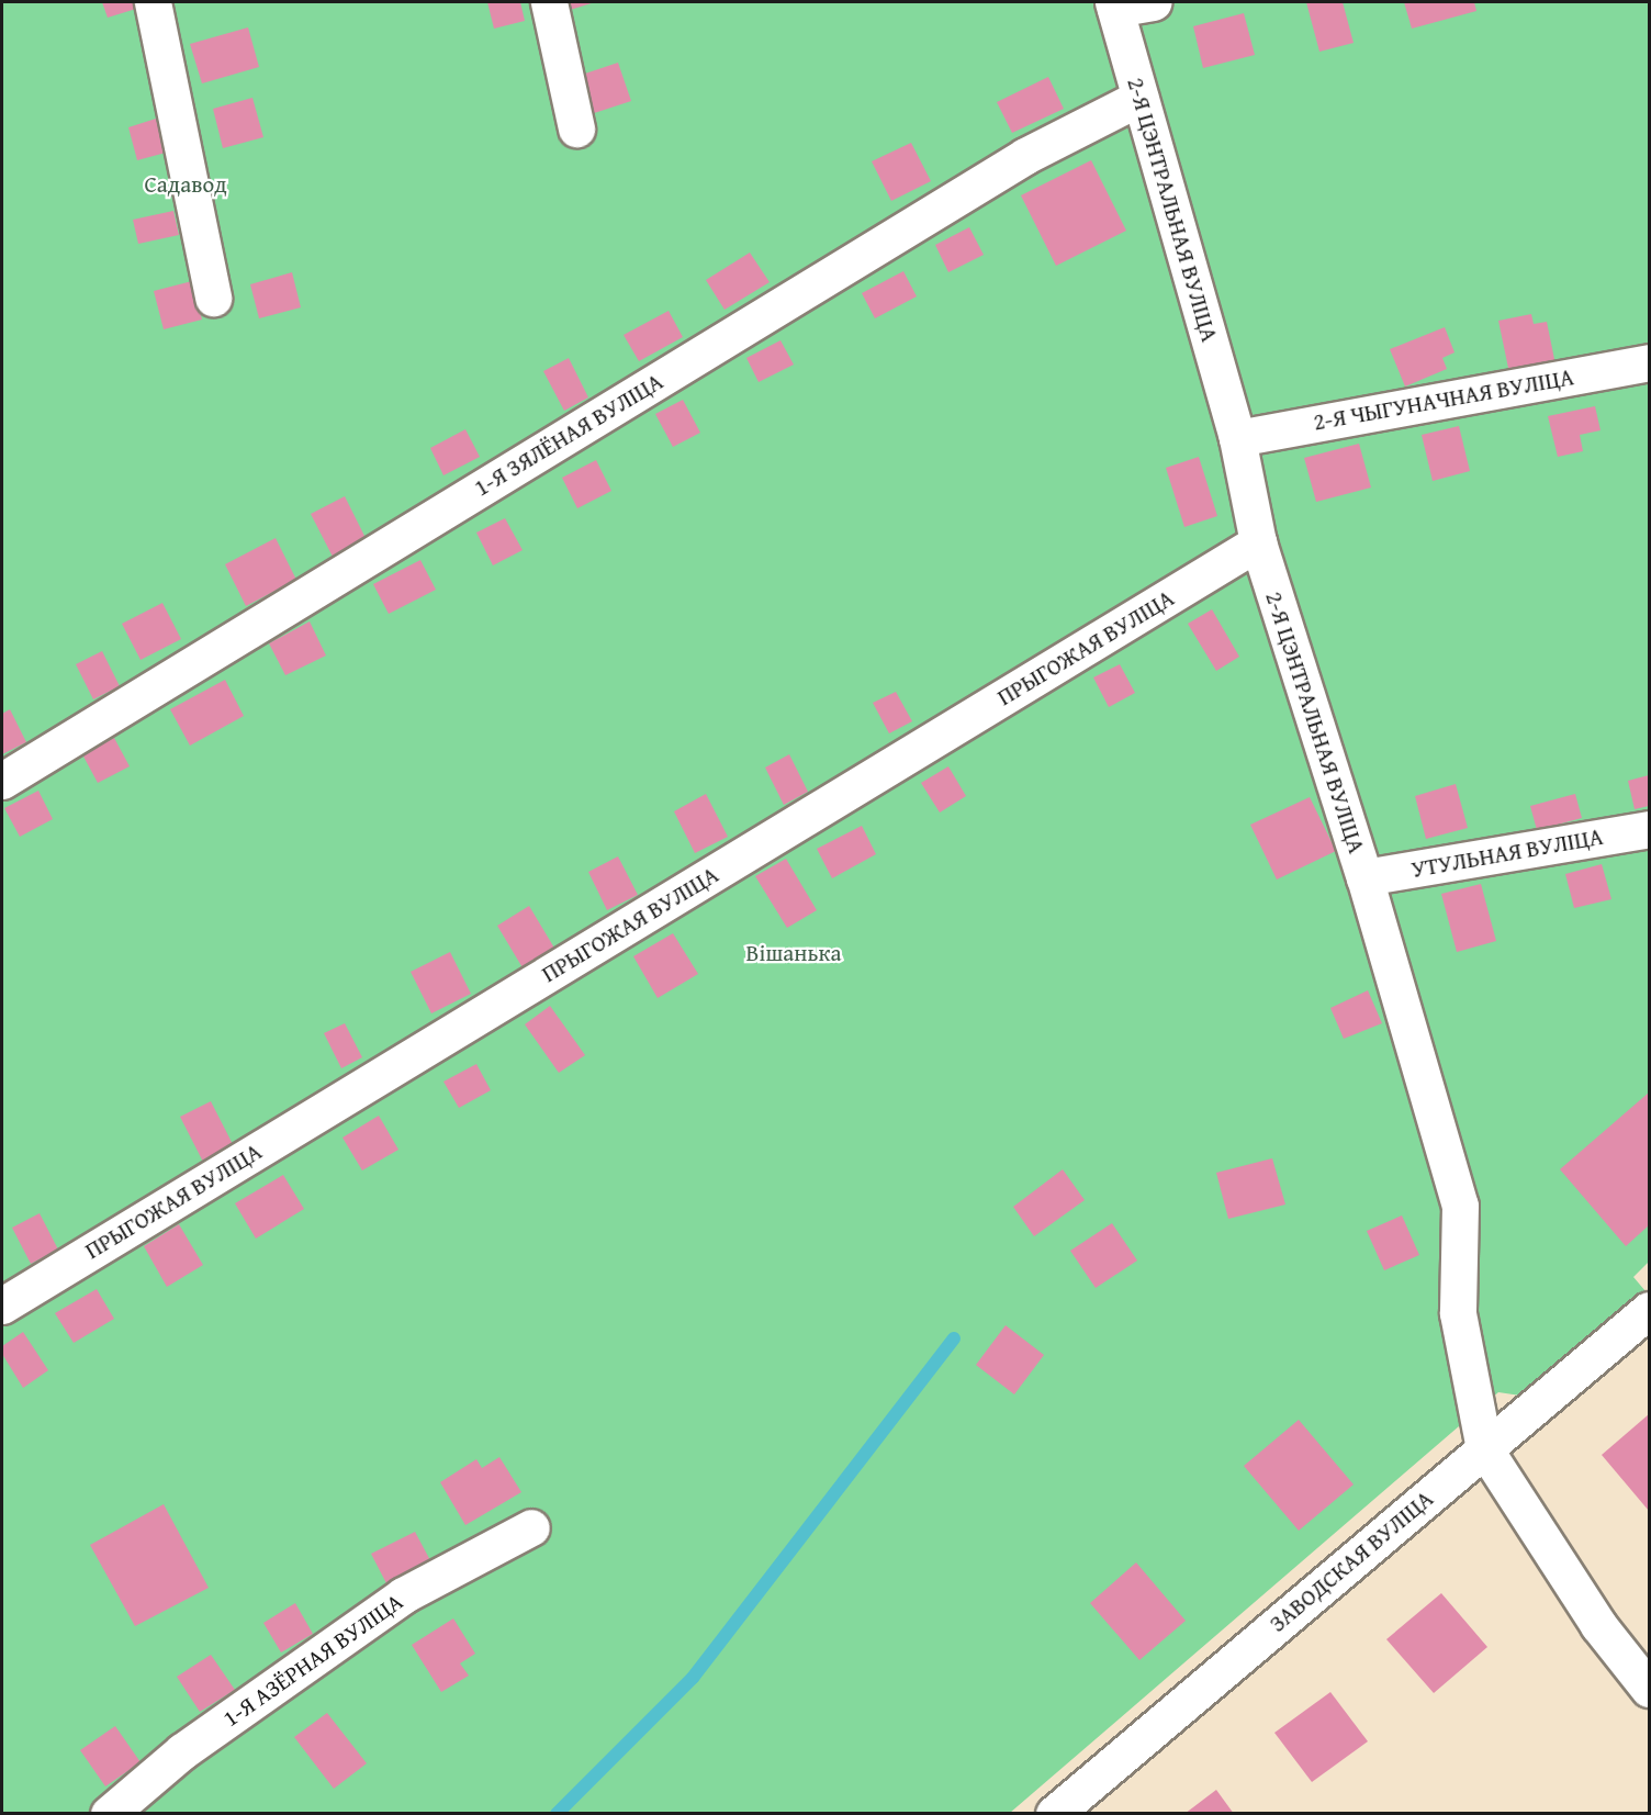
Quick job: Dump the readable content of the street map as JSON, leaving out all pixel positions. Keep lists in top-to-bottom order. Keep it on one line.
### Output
{"streets":{"street":["2-Я ЦЭНТРАЛЬНАЯ ВУЛІЦА","2-Я ЧЫГУНАЧНАЯ ВУЛІЦА","1-Я ЗЯЛЁНАЯ ВУЛІЦА","ПРЫГОЖАЯ ВУЛІЦА","УТУЛЬНАЯ ВУЛІЦА","ЗАВОДСКАЯ ВУЛІЦА","1-Я АЗЁРНАЯ ВУЛІЦА"]},"crossings":[["2-Я ЦЭНТРАЛЬНАЯ ВУЛІЦА","2-Я ЧЫГУНАЧНАЯ ВУЛІЦА"],["2-Я ЦЭНТРАЛЬНАЯ ВУЛІЦА","1-Я ЗЯЛЁНАЯ ВУЛІЦА"],["2-Я ЦЭНТРАЛЬНАЯ ВУЛІЦА","ПРЫГОЖАЯ ВУЛІЦА"],["2-Я ЦЭНТРАЛЬНАЯ ВУЛІЦА","УТУЛЬНАЯ ВУЛІЦА"],["2-Я ЦЭНТРАЛЬНАЯ ВУЛІЦА","ЗАВОДСКАЯ ВУЛІЦА"]],"parks":["Садавод","Вішанька"]}
